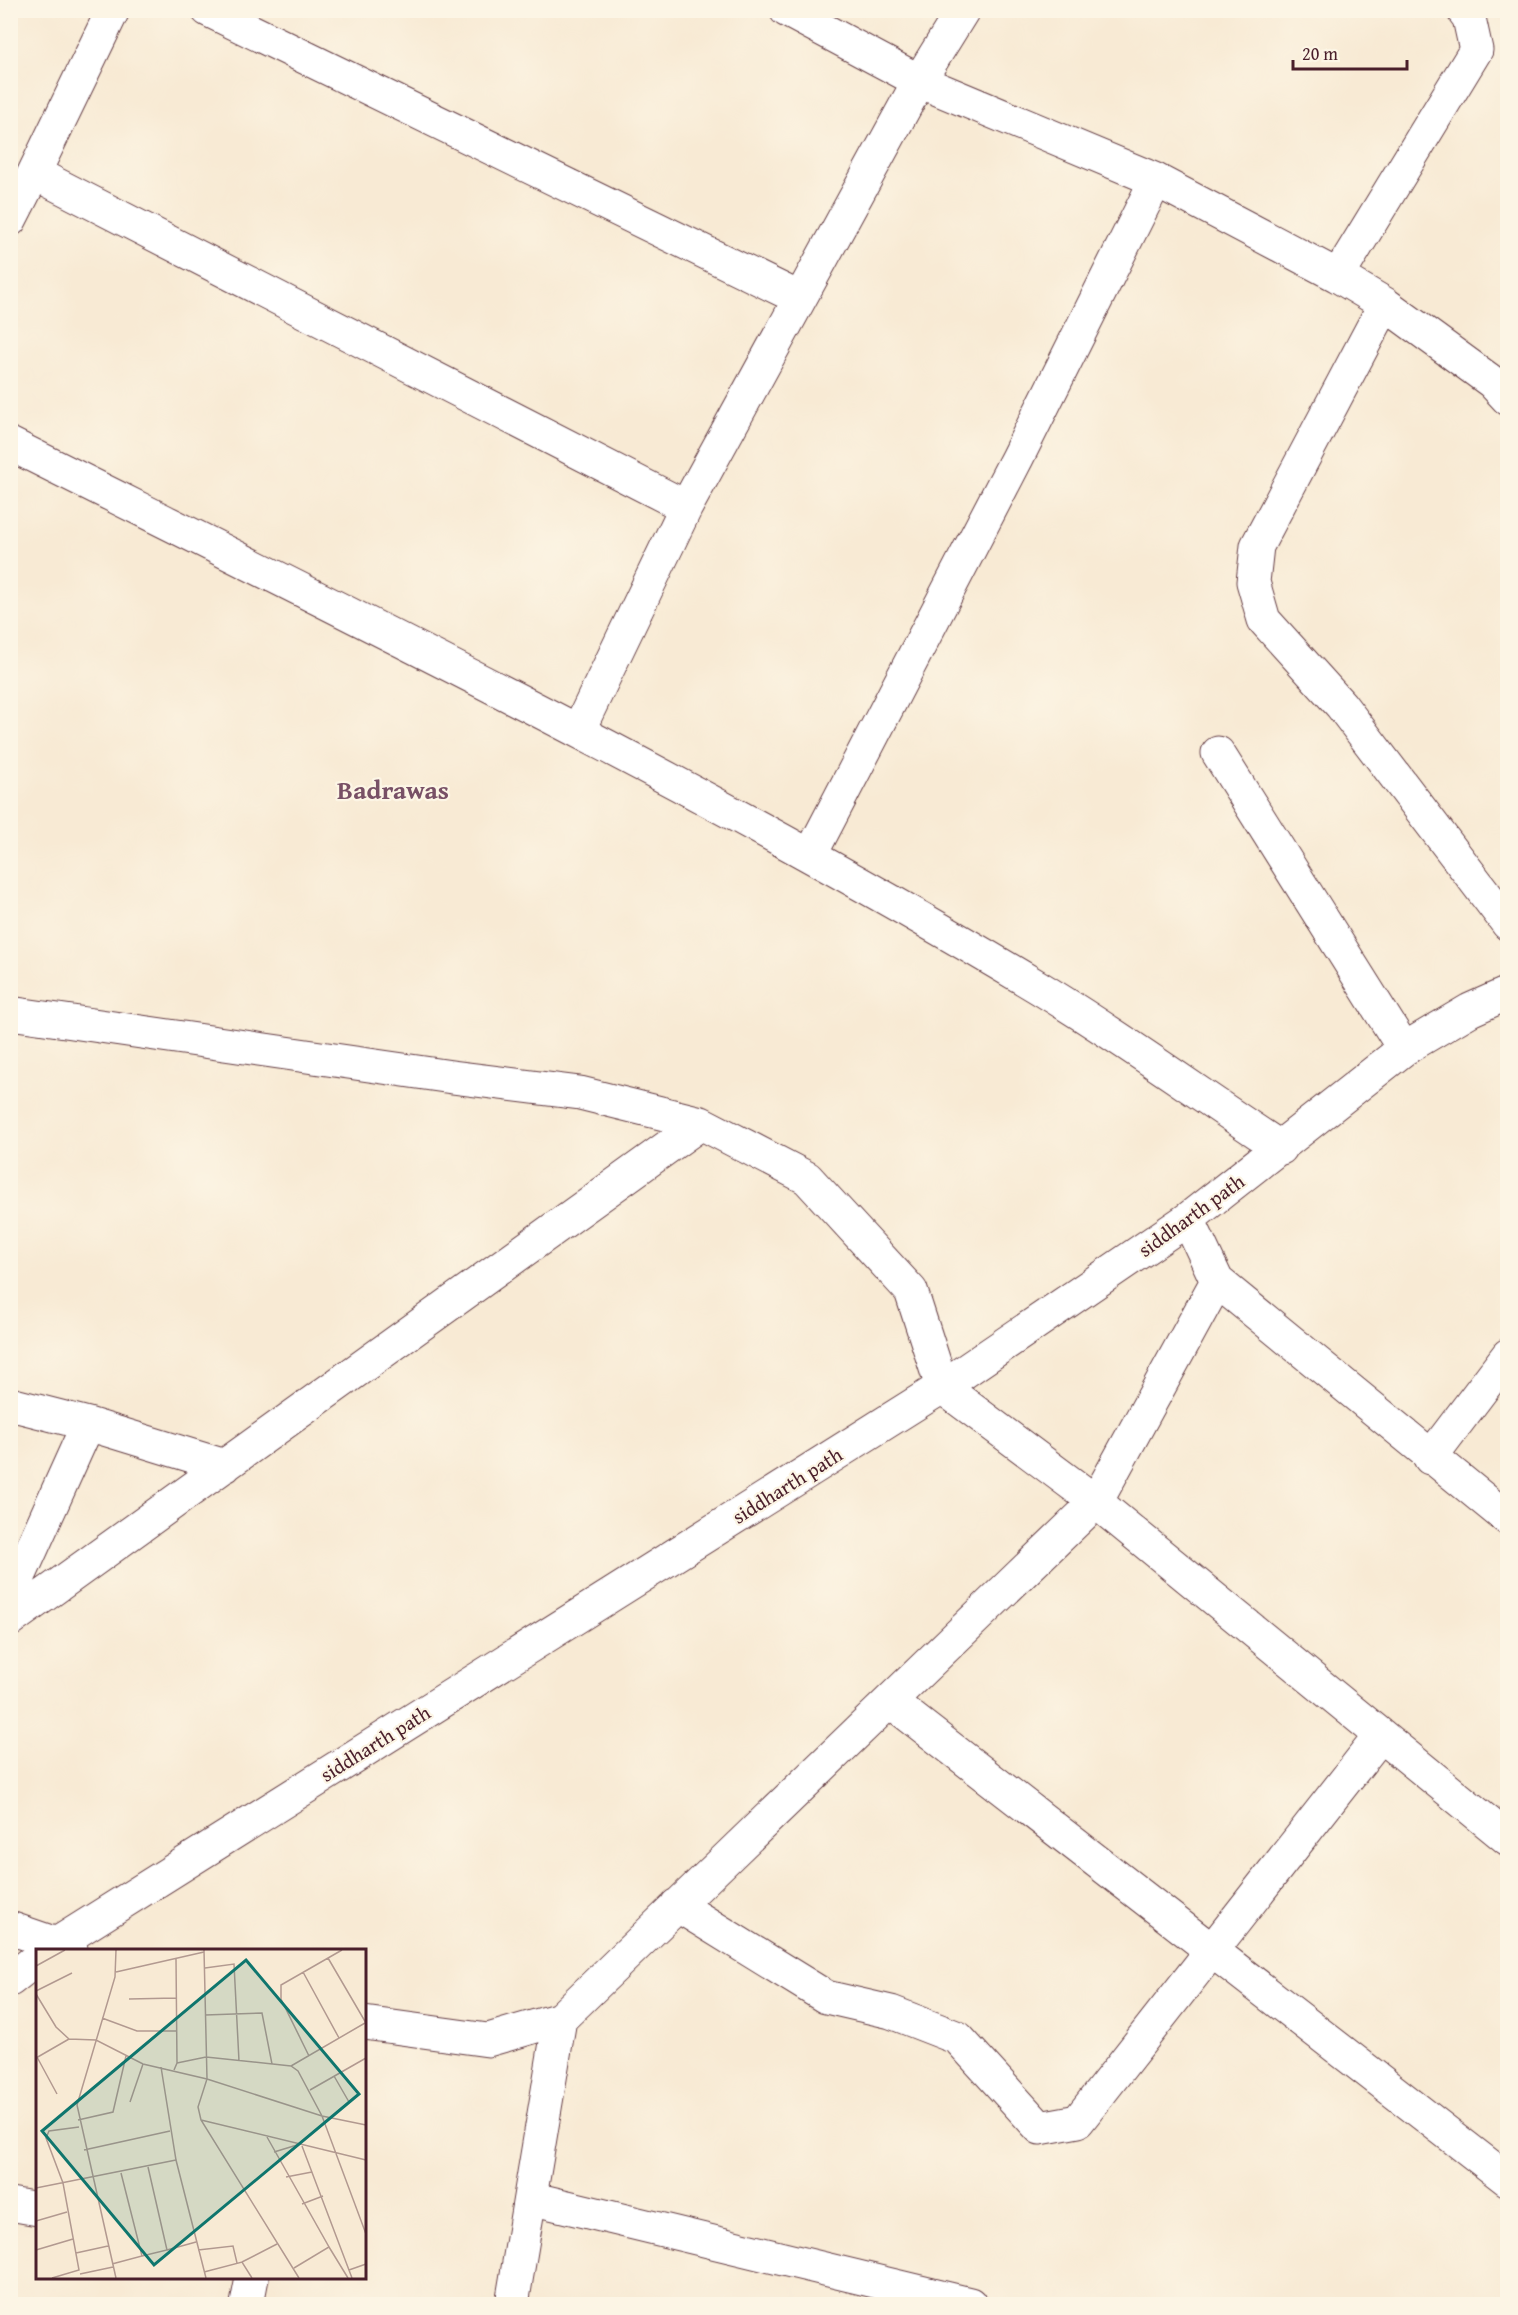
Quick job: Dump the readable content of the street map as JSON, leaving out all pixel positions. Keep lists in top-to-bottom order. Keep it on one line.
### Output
{"streets":{"street":["siddharth path"]},"districts":["Badrawas"],"scale_bar":"20 m"}
